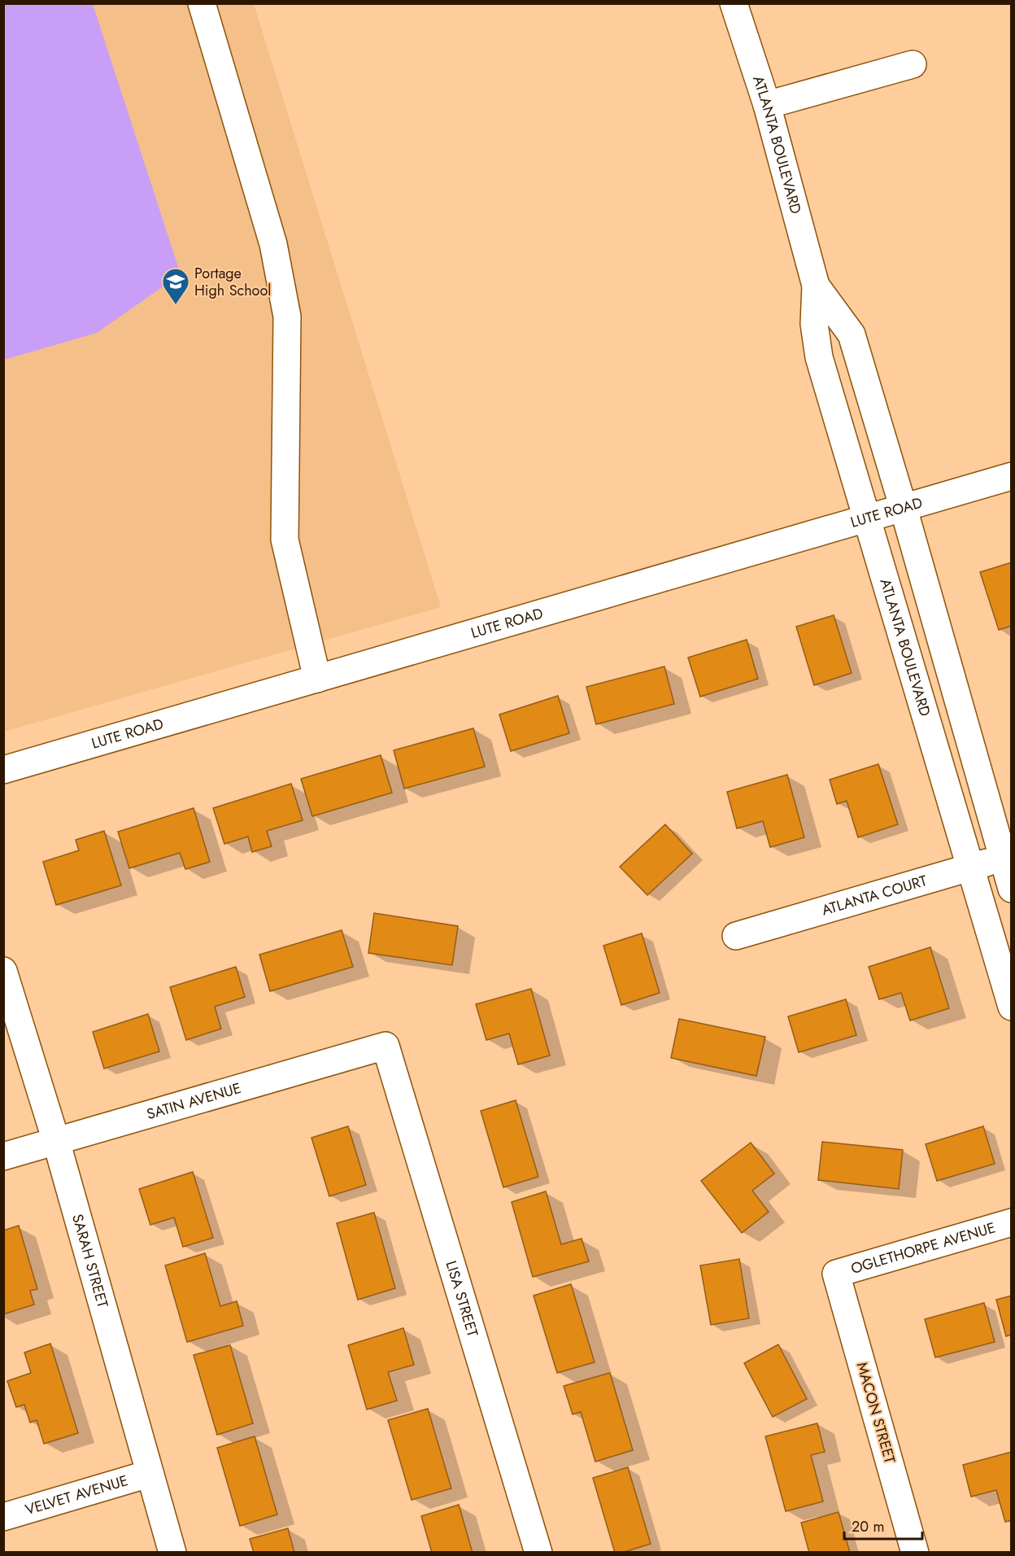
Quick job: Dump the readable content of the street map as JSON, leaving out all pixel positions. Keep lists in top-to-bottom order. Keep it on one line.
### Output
{"streets":{"street":["ATLANTA BOULEVARD","LUTE ROAD","ATLANTA COURT","SATIN AVENUE","OGLETHORPE AVENUE","SARAH STREET","LISA STREET","MACON STREET","VELVET AVENUE"]},"crossings":[["ATLANTA BOULEVARD","LUTE ROAD"],["ATLANTA BOULEVARD","ATLANTA COURT"],["SATIN AVENUE","SARAH STREET"],["SATIN AVENUE","LISA STREET"],["OGLETHORPE AVENUE","MACON STREET"],["SARAH STREET","VELVET AVENUE"]],"places":{"school or university":["Portage High School"]},"scale_bar":"20 m"}
